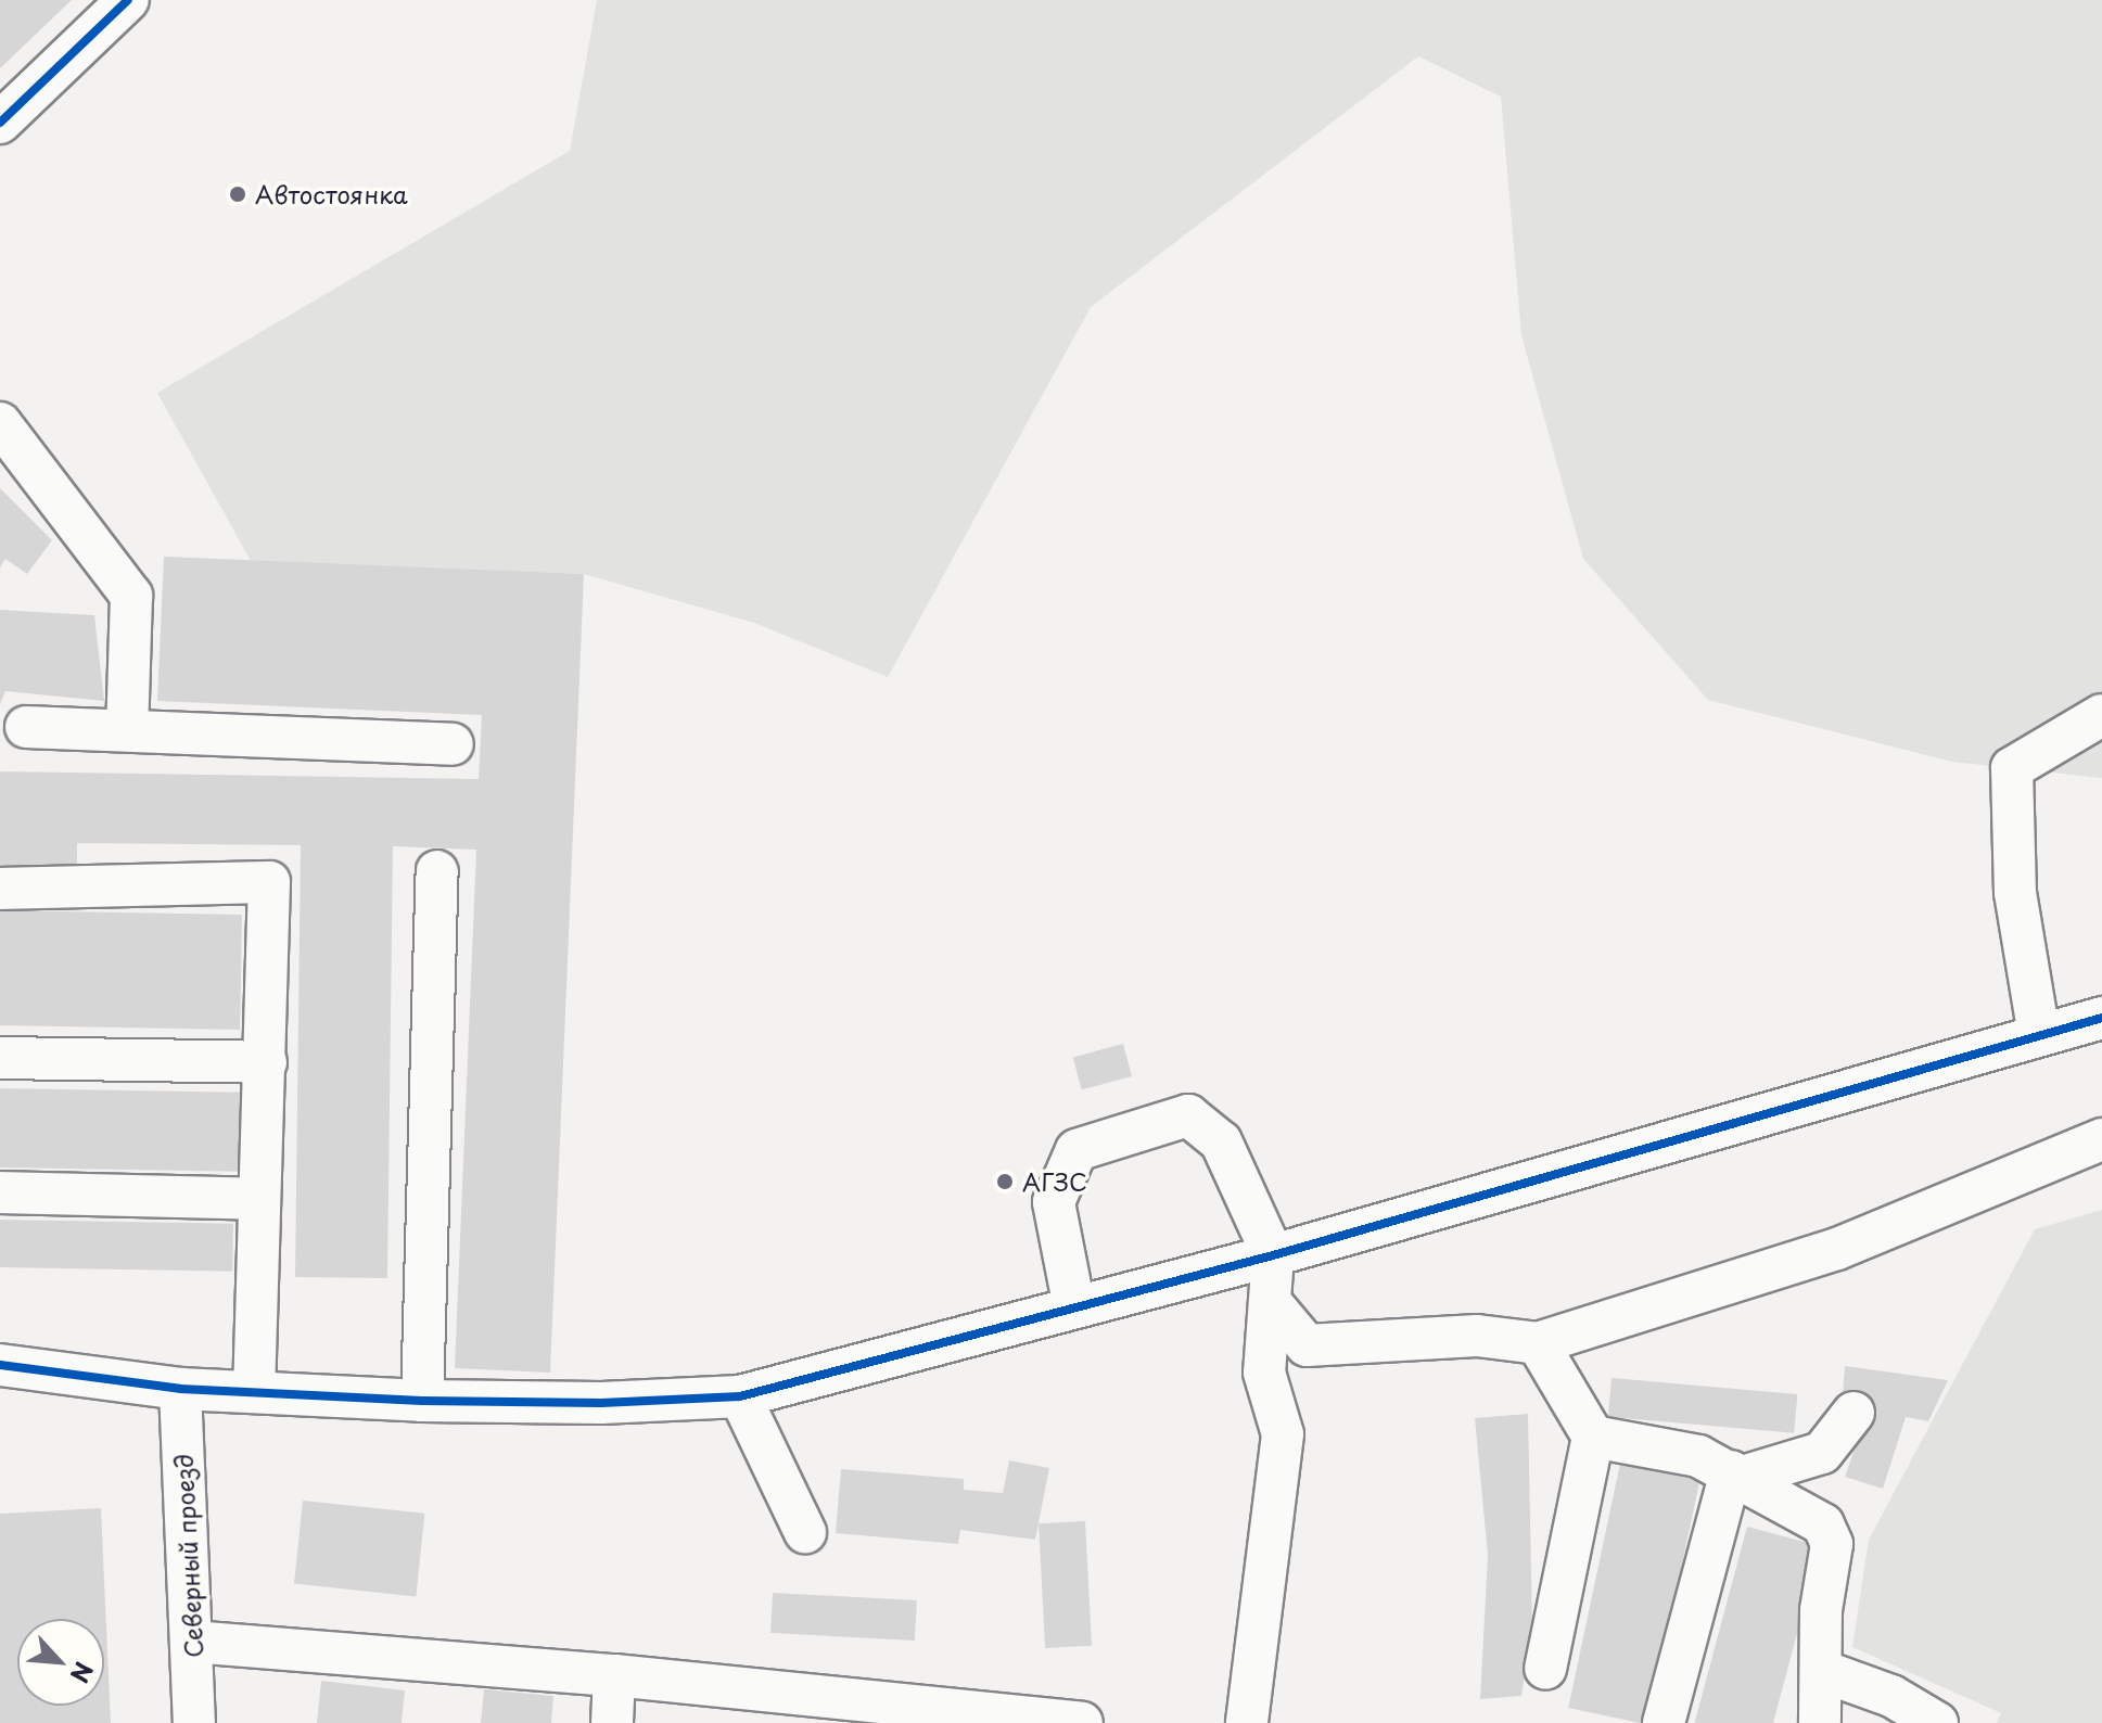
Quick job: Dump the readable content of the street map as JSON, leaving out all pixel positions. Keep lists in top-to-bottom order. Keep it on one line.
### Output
{"streets":{"street":["Северный проезд"]},"places":["Автостоянка","АГЗС"],"north":"bottom right"}
